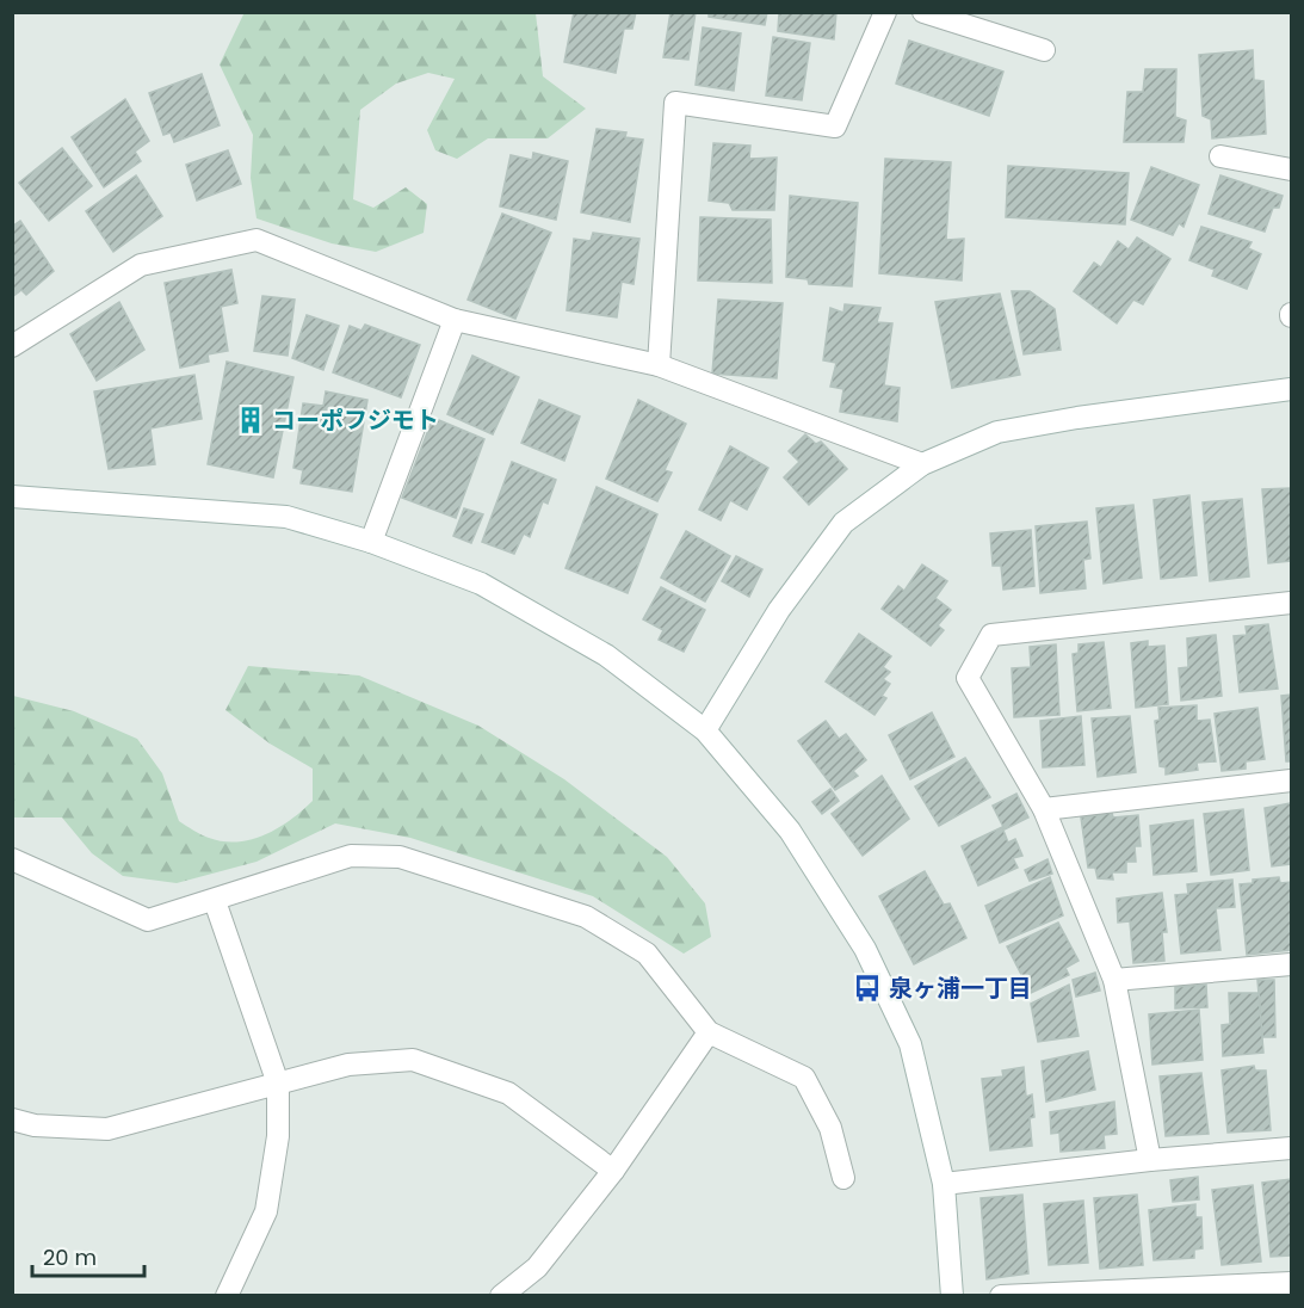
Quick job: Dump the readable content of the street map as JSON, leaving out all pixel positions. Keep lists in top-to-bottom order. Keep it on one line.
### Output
{"places":{"building":["コーポフジモト"],"bus stop":["泉ヶ浦一丁目"]},"scale_bar":"20 m"}
